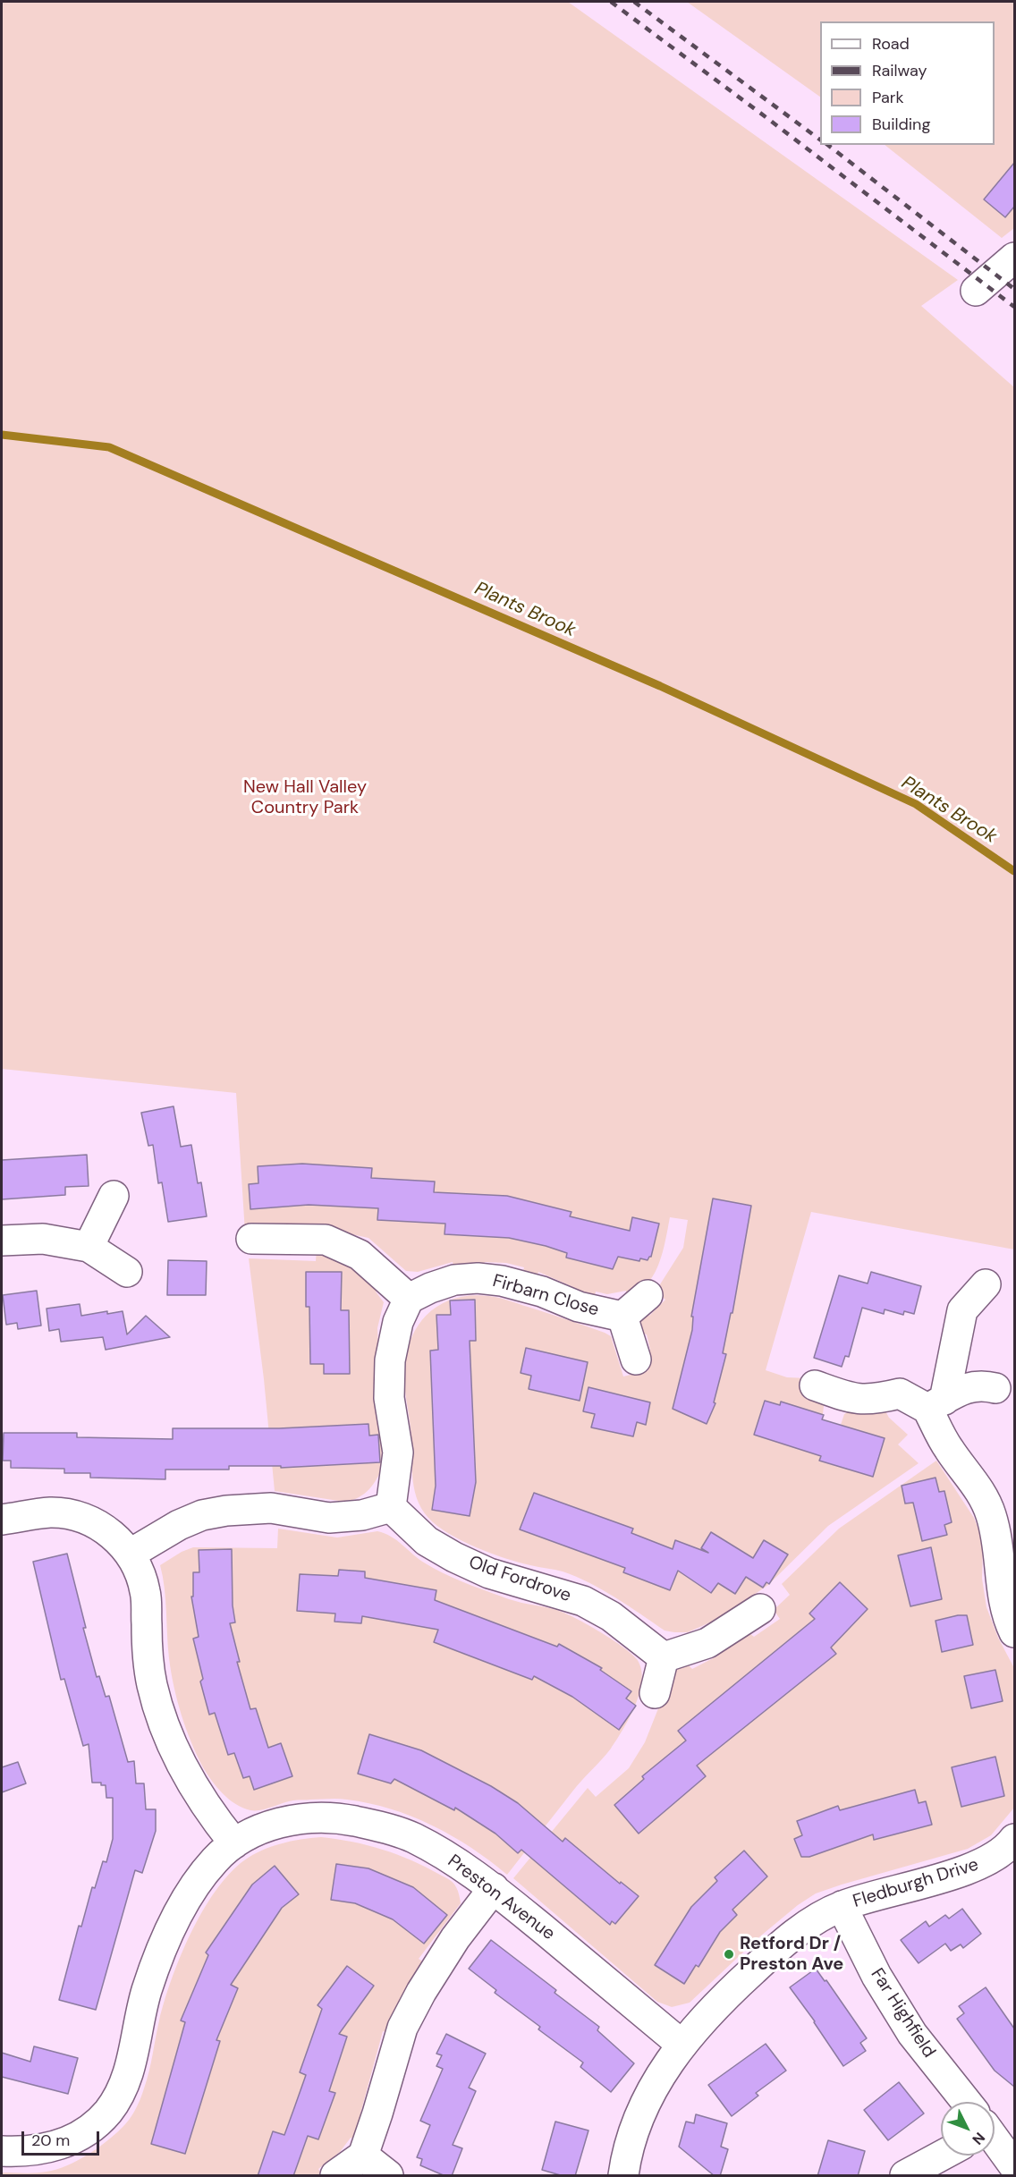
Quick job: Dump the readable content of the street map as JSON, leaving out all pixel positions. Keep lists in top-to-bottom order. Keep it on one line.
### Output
{"streets":{"street":["Firbarn Close","Old Fordrove","Fledburgh Drive","Preston Avenue","Far Highfield"]},"crossings":[["Fledburgh Drive","Preston Avenue"],["Fledburgh Drive","Far Highfield"]],"water":["Plants Brook"],"parks":["New Hall Valley Country Park"],"places":["Retford Dr / Preston Ave"],"legend":["Road","Railway","Park","Building"],"scale_bar":"20 m","north":"bottom right"}
